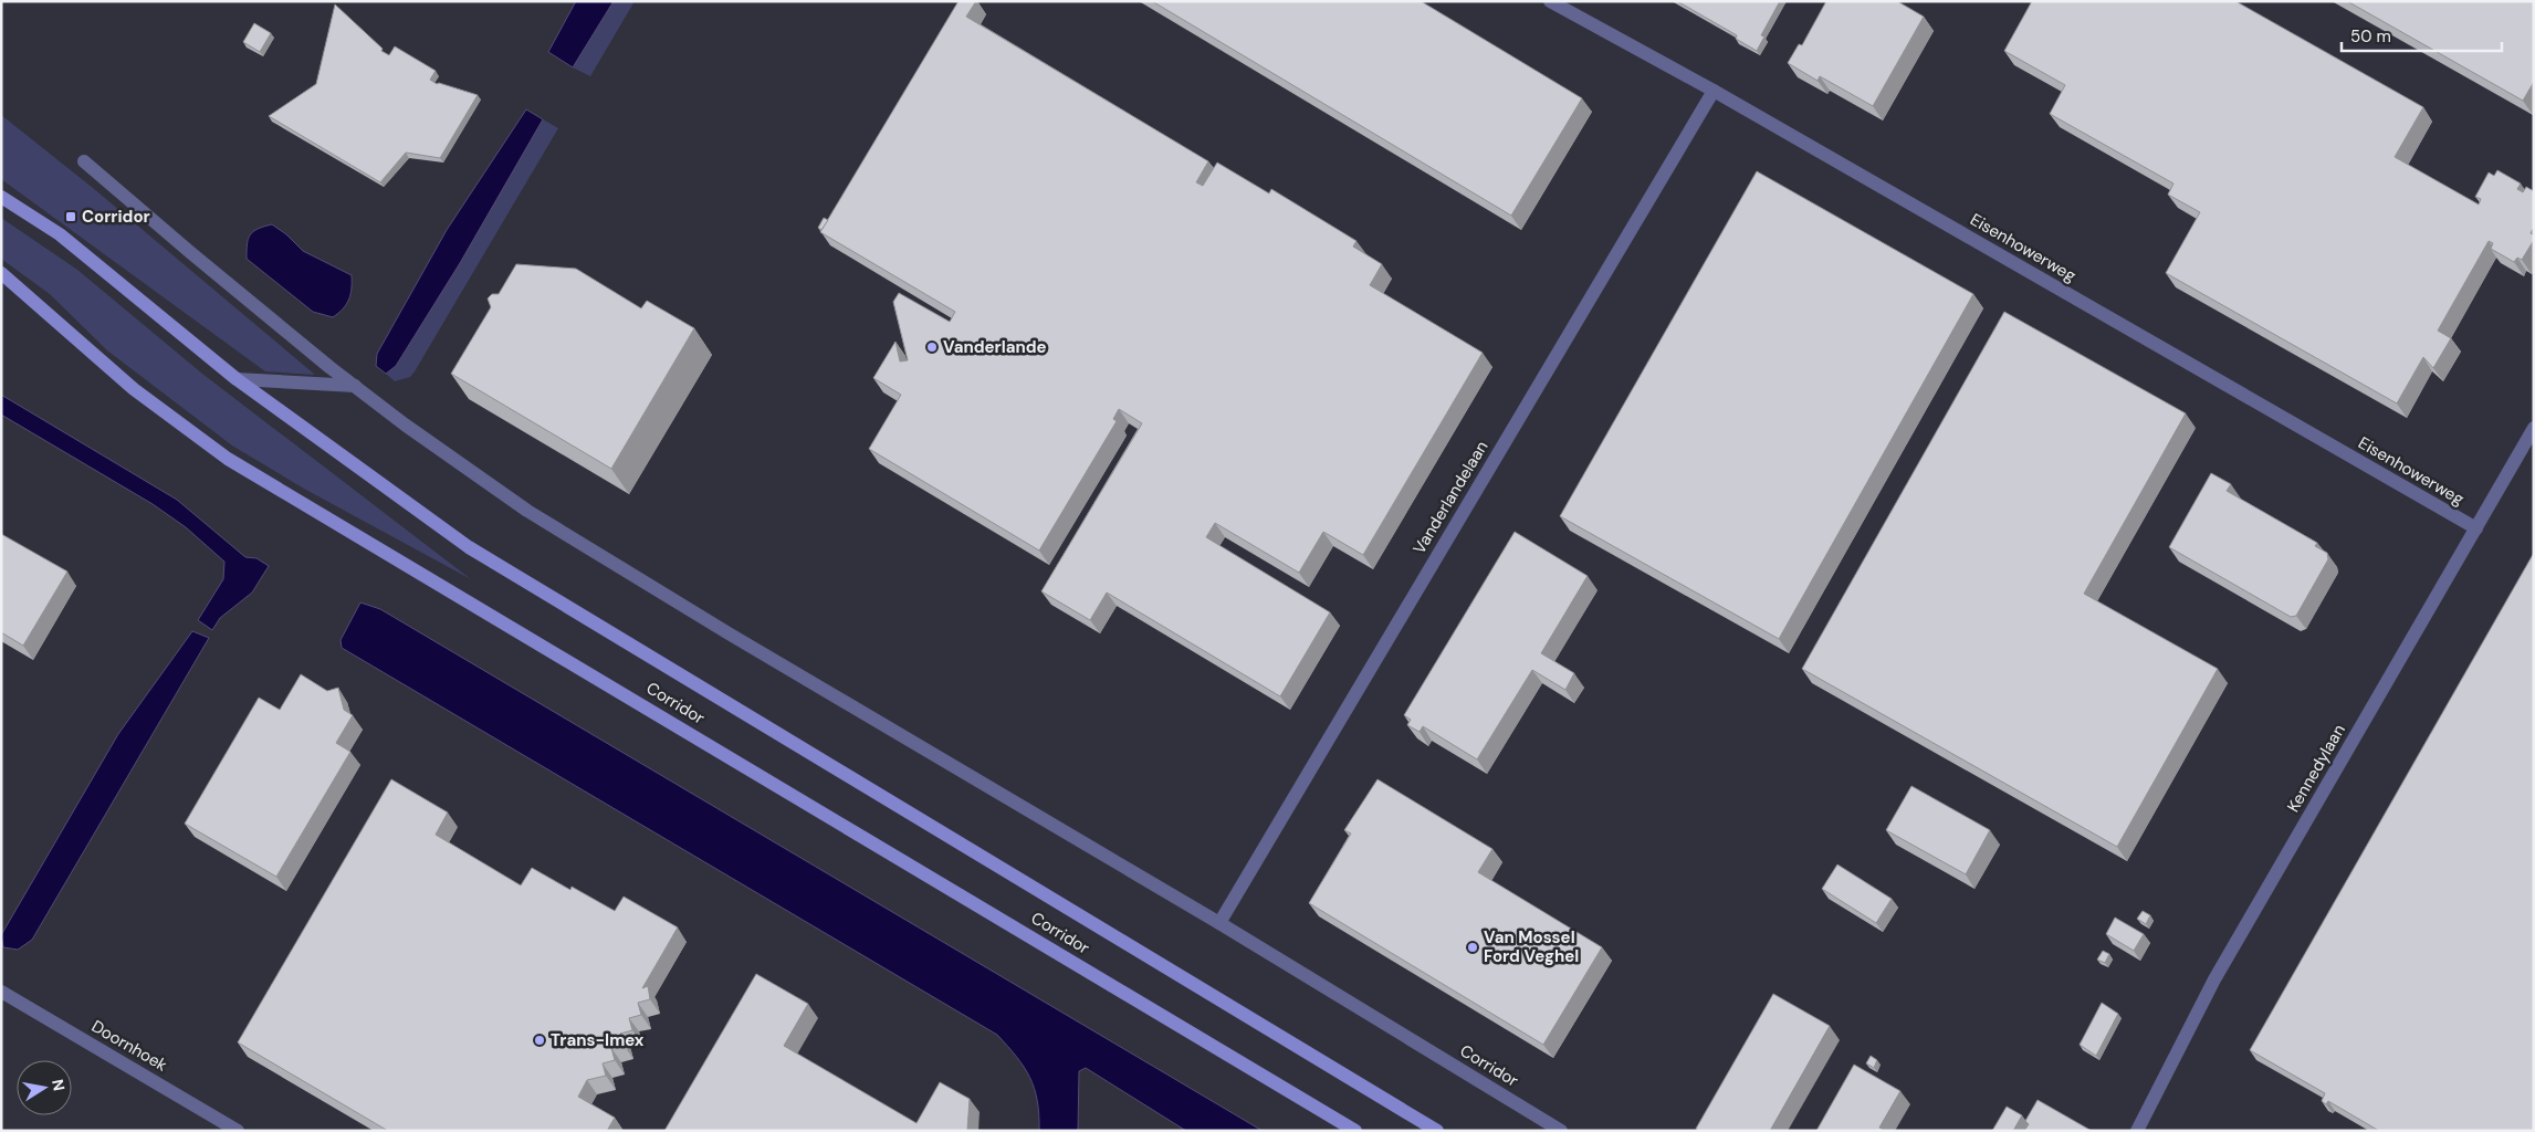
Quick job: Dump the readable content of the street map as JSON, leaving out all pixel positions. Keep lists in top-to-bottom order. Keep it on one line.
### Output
{"streets":{"main road":["Corridor"],"street":["Eisenhowerweg","Vanderlandelaan","Kennedylaan","Doornhoek"]},"crossings":[["Eisenhowerweg","Vanderlandelaan"],["Eisenhowerweg","Kennedylaan"],["Vanderlandelaan","Corridor"]],"places":{"transit":["Corridor"],"other":["Vanderlande","Van Mossel Ford Veghel","Trans-Imex"]},"scale_bar":"50 m","north":"right"}
